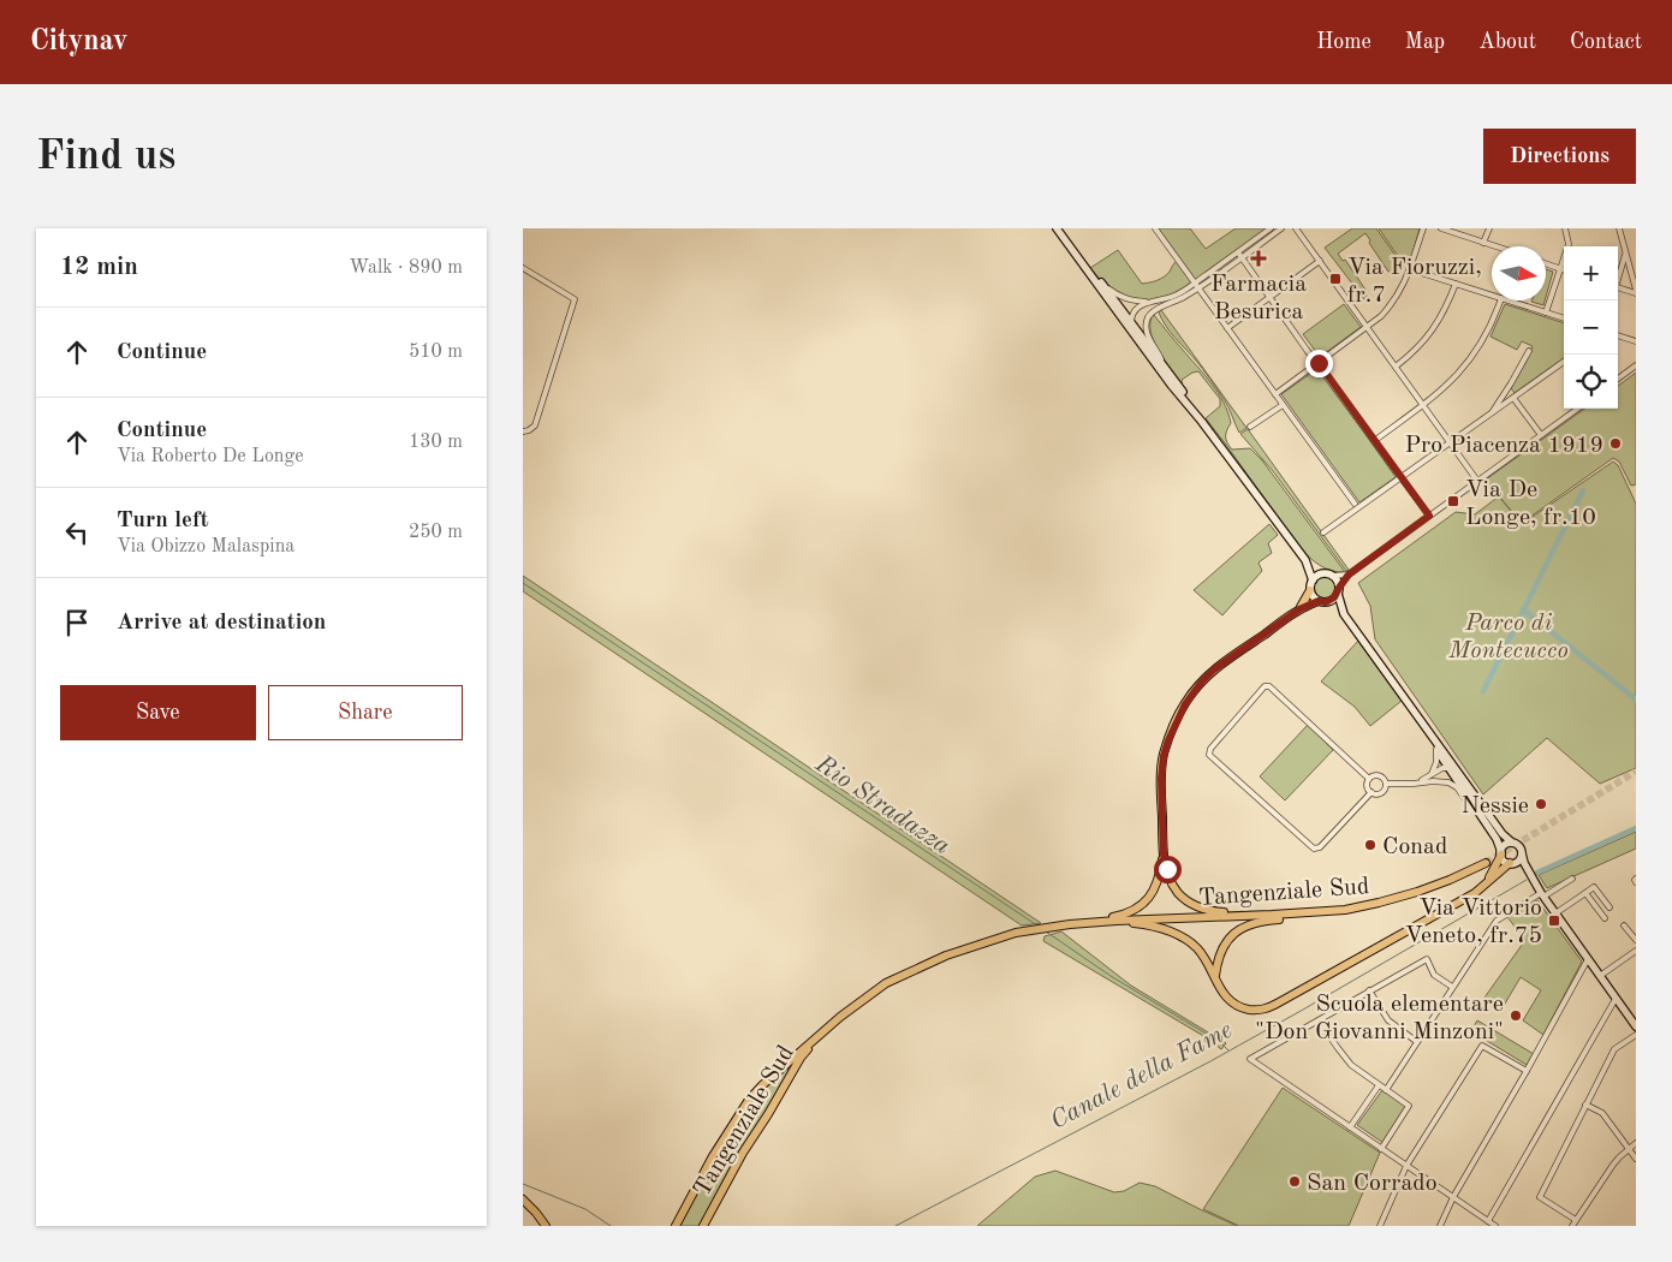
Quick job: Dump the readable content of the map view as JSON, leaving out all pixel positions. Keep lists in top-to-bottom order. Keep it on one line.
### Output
{"streets":{"main road":["Tangenziale Sud"]},"water":["Rio Stradazza","Canale della Fame"],"parks":["Parco di Montecucco"],"places":{"health":["Farmacia Besurica"],"transit":["Via Fioruzzi, fr.7","Via De Longe, fr.10","Via Vittorio Veneto, fr.75"],"other":["Pro Piacenza 1919","Nessie","Conad","Scuola elementare \"Don Giovanni Minzoni\"","San Corrado"]},"north":"right","page":{"header":"Citynav","nav":["Home","Map","About","Contact"],"buttons":["Directions",["Save","Share"]],"title":"Find us","heading":["12 min","Walk · 890 m"],"map_buttons":["+","−"],"list":[["Continue","510 m"],["Continue","Via Roberto De Longe","130 m"],["Turn left","Via Obizzo Malaspina","250 m"],"Arrive at destination"]}}
